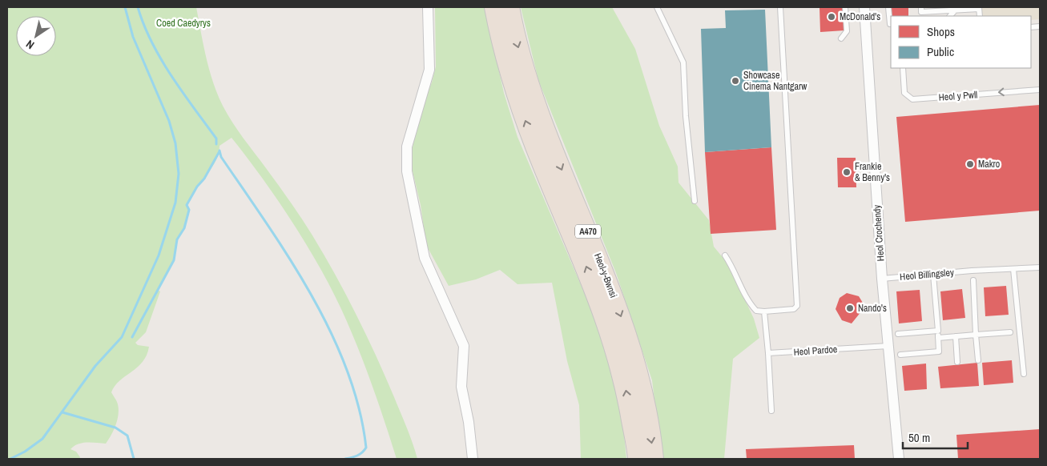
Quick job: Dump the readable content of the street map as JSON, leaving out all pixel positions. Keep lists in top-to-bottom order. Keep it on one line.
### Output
{"streets":{"highway":["A470","Heol-y-Bwnsi"],"street":["Heol Crochendy"],"lane":["Heol y Pwll","Heol Billingsley","Heol Pardoe"]},"crossings":[["Heol Crochendy","Heol Billingsley"],["Heol Crochendy","Heol Pardoe"]],"one_way":["Heol y Pwll"],"parks":["Coed Caedyrys"],"places":["McDonald's","Showcase Cinema Nantgarw","Makro","Frankie & Benny's","Nando's"],"legend":["Shops","Public"],"scale_bar":"50 m","north":"bottom left"}
